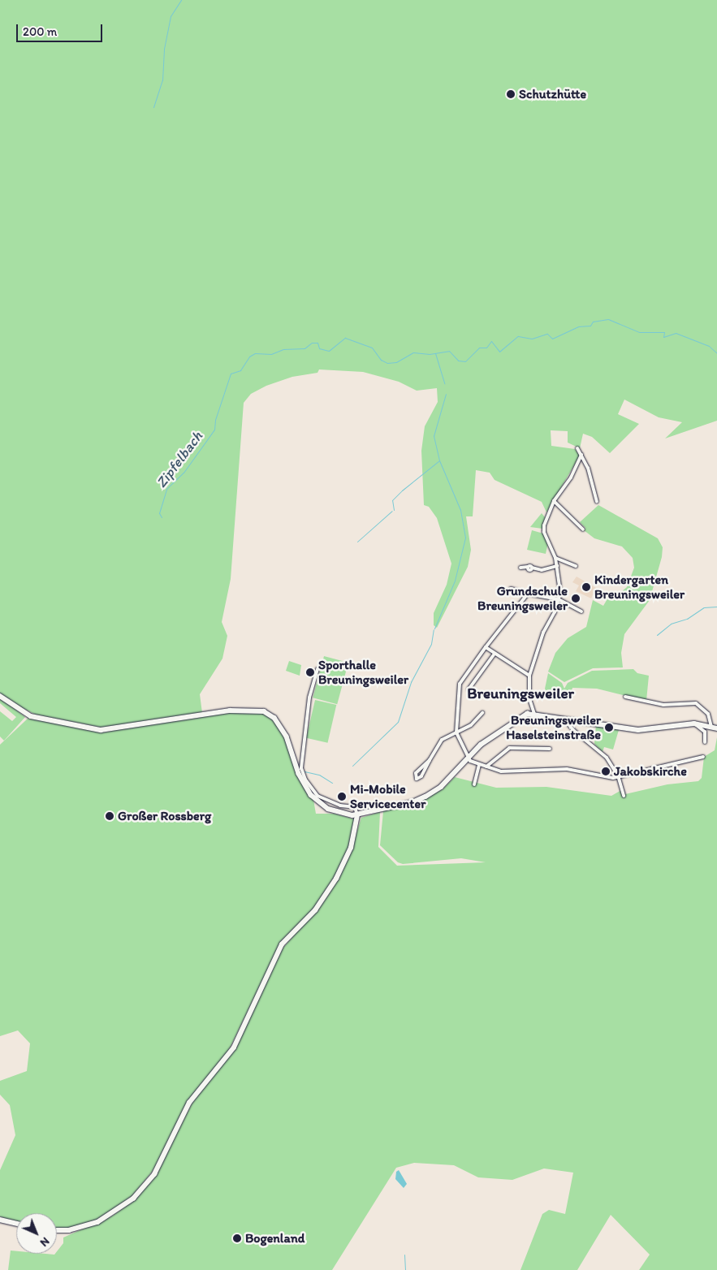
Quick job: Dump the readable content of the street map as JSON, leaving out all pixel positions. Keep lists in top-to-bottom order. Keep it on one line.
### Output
{"districts":["Breuningsweiler"],"water":["Zipfelbach"],"places":["Schutzhütte","Kindergarten Breuningsweiler","Grundschule Breuningsweiler","Sporthalle Breuningsweiler","Breuningsweiler Haselsteinstraße","Jakobskirche","Mi-Mobile Servicecenter","Großer Rossberg","Bogenland"],"scale_bar":"200 m","north":"bottom right"}
